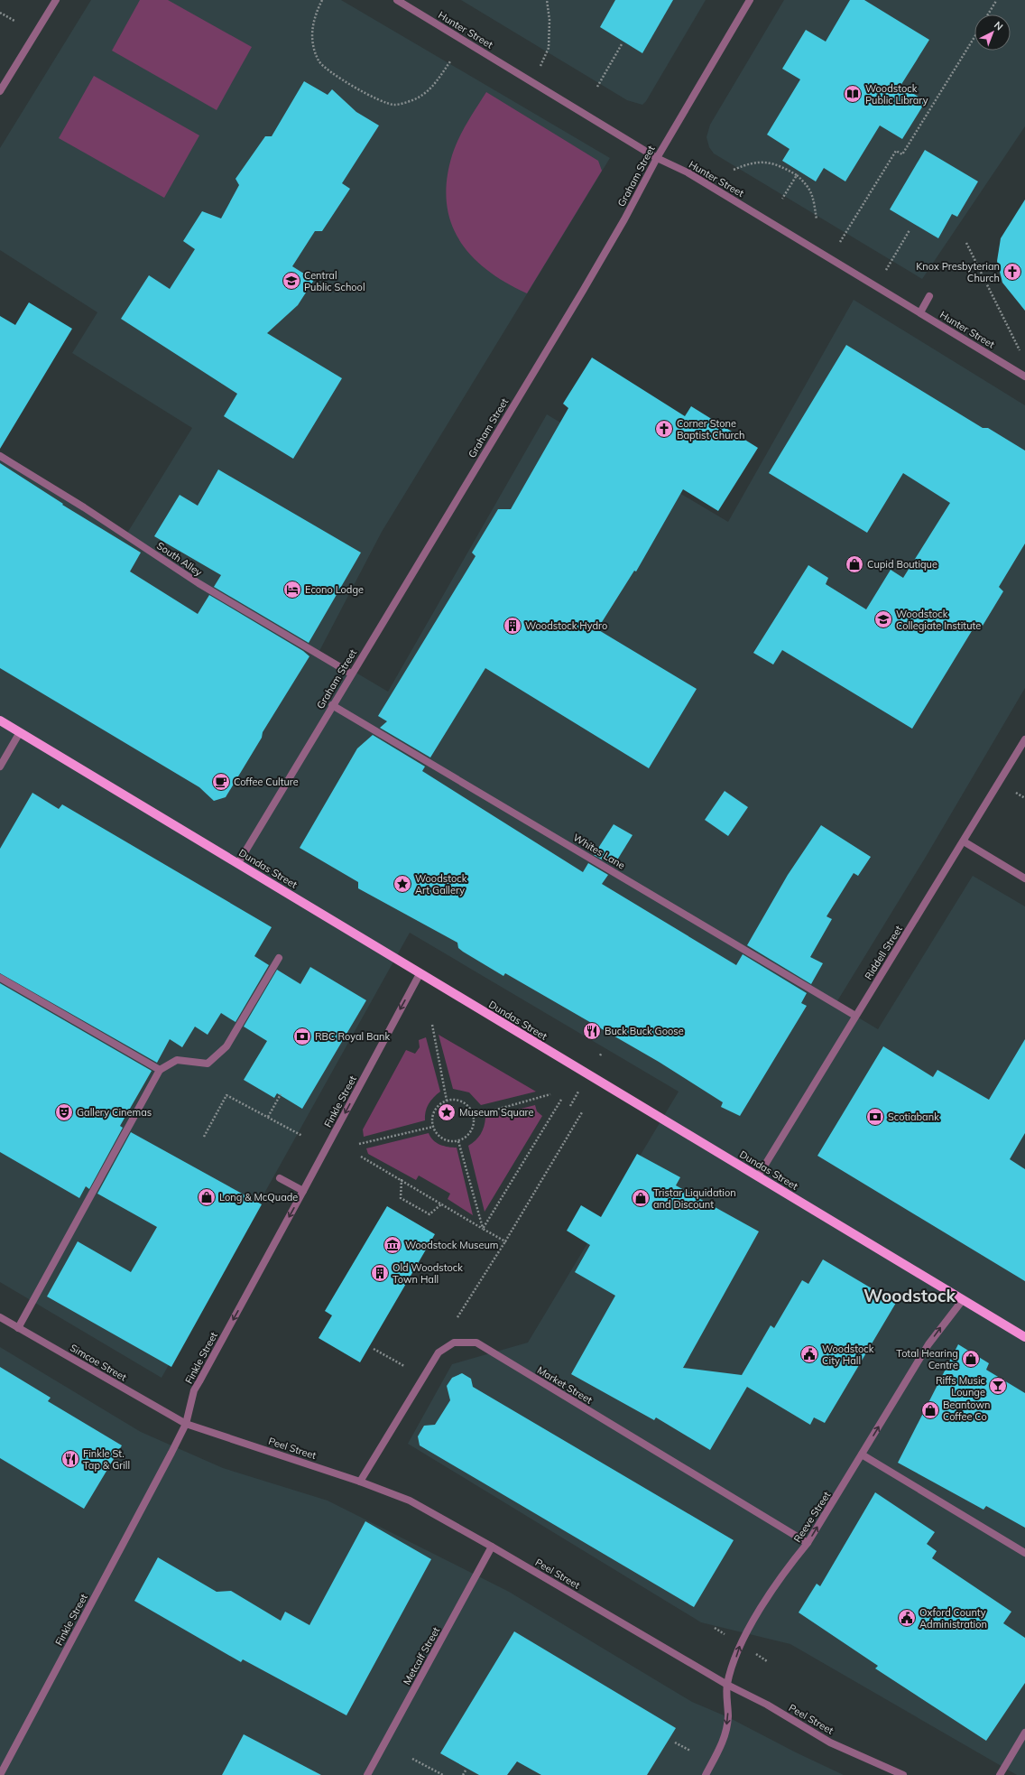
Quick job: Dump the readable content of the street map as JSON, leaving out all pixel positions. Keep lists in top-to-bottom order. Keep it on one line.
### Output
{"streets":{"main road":["Dundas Street"],"street":["Hunter Street","Graham Street","South Alley","Whites Lane","Riddell Street","Finkle Street","Simcoe Street","Market Street","Peel Street","Reeve Street","Metcalf Street"]},"crossings":[["Hunter Street","Graham Street"],["Graham Street","South Alley"],["Graham Street","Whites Lane"],["Graham Street","Dundas Street"],["Whites Lane","Riddell Street"],["Dundas Street","Riddell Street"],["Dundas Street","Finkle Street"],["Dundas Street","Reeve Street"],["Finkle Street","Simcoe Street"],["Finkle Street","Peel Street"],["Simcoe Street","Peel Street"],["Market Street","Peel Street"],["Market Street","Reeve Street"],["Peel Street","Reeve Street"],["Peel Street","Metcalf Street"]],"one_way":["Finkle Street"],"districts":["Woodstock"],"places":{"library":["Woodstock Public Library"],"church":["Knox Presbyterian Church","Corner Stone Baptist Church"],"school or university":["Central Public School","Woodstock Collegiate Institute"],"shop":["Cupid Boutique","Long & McQuade","Tristar Liquidation and Discount","Total Hearing Centre","Beantown Coffee Co"],"hotel":["Econo Lodge"],"building":["Woodstock Hydro","Old Woodstock Town Hall"],"cafe":["Coffee Culture"],"place":["Woodstock Art Gallery","Museum Square"],"restaurant":["Buck Buck Goose","Finkle St. Tap & Grill"],"bank":["RBC Royal Bank","Scotiabank"],"theatre":["Gallery Cinemas"],"museum":["Woodstock Museum"],"public building":["Woodstock City Hall","Oxford County Administration"],"bar":["Riffs Music Lounge"]},"north":"top right"}
